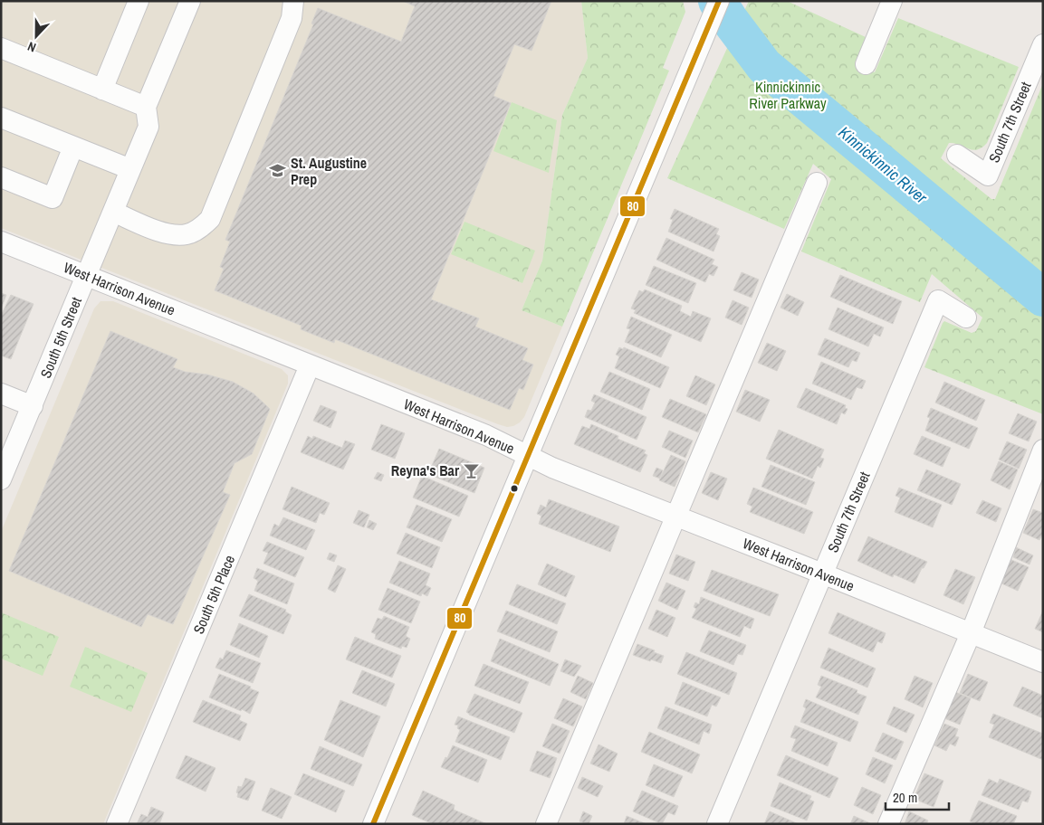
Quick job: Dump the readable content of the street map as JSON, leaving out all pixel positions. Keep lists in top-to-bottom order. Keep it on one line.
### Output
{"streets":{"street":["South 7th Street","West Harrison Avenue","South 5th Street","South 5th Place"]},"crossings":[["South 7th Street","West Harrison Avenue"],["West Harrison Avenue","South 5th Street"],["West Harrison Avenue","South 5th Place"]],"water":["Kinnickinnic River"],"parks":["Kinnickinnic River Parkway"],"places":{"school or university":["St. Augustine Prep"],"bar":["Reyna's Bar"]},"lines":["transit line 80"],"scale_bar":"20 m","north":"bottom"}
